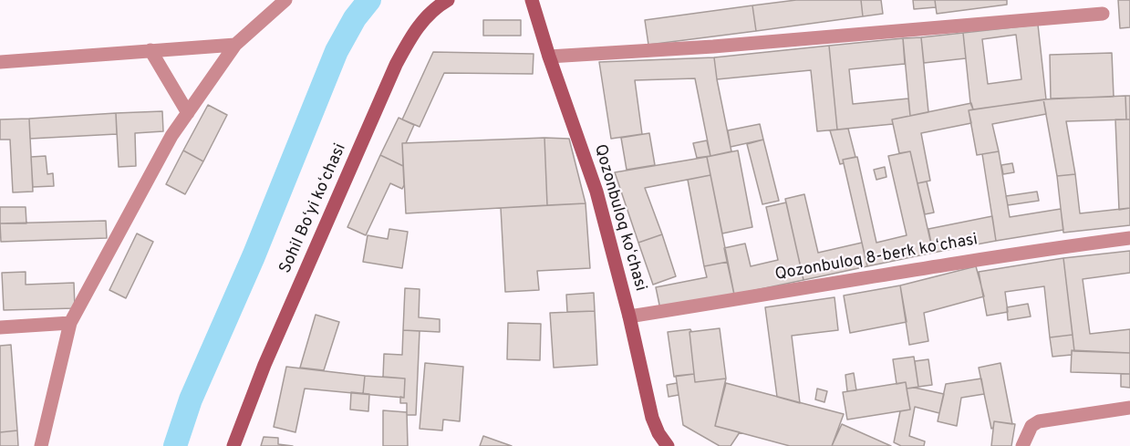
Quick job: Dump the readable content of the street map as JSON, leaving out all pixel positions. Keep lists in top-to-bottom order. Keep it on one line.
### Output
{"streets":{"main road":["Sohil Boʻyi koʻchasi","Qozonbuloq koʻchasi"],"street":["Qozonbuloq 8-berk koʻchasi"]},"crossings":[["Qozonbuloq koʻchasi","Qozonbuloq 8-berk koʻchasi"]]}
